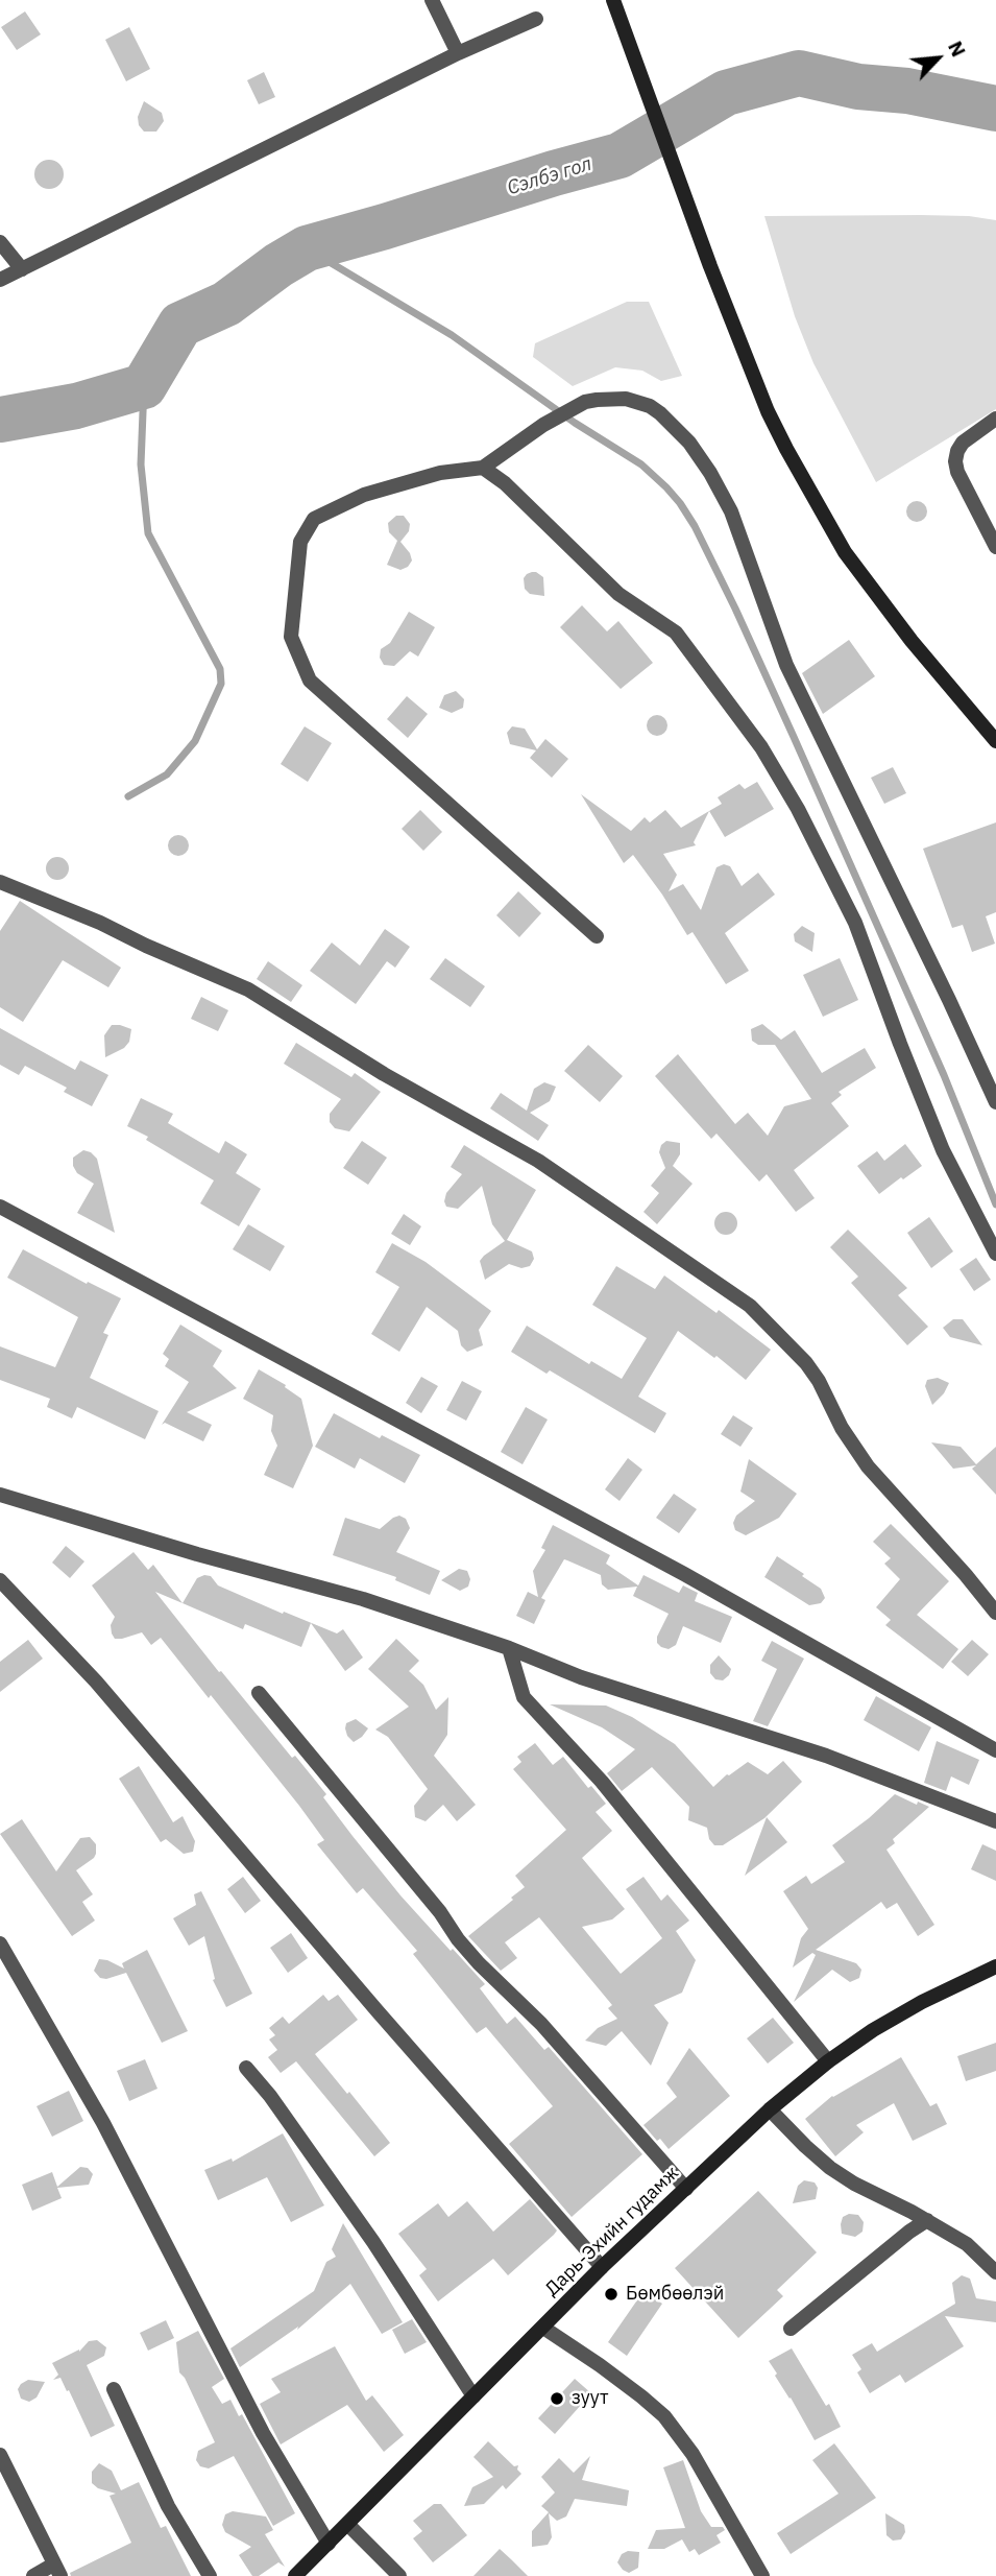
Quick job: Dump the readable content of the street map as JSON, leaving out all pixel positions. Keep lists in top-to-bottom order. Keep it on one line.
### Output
{"streets":{"main road":["Дарь-Эхийн гудамж"]},"water":["Сэлбэ гол"],"places":["Бөмбөөлэй","зуут"],"north":"top right"}
